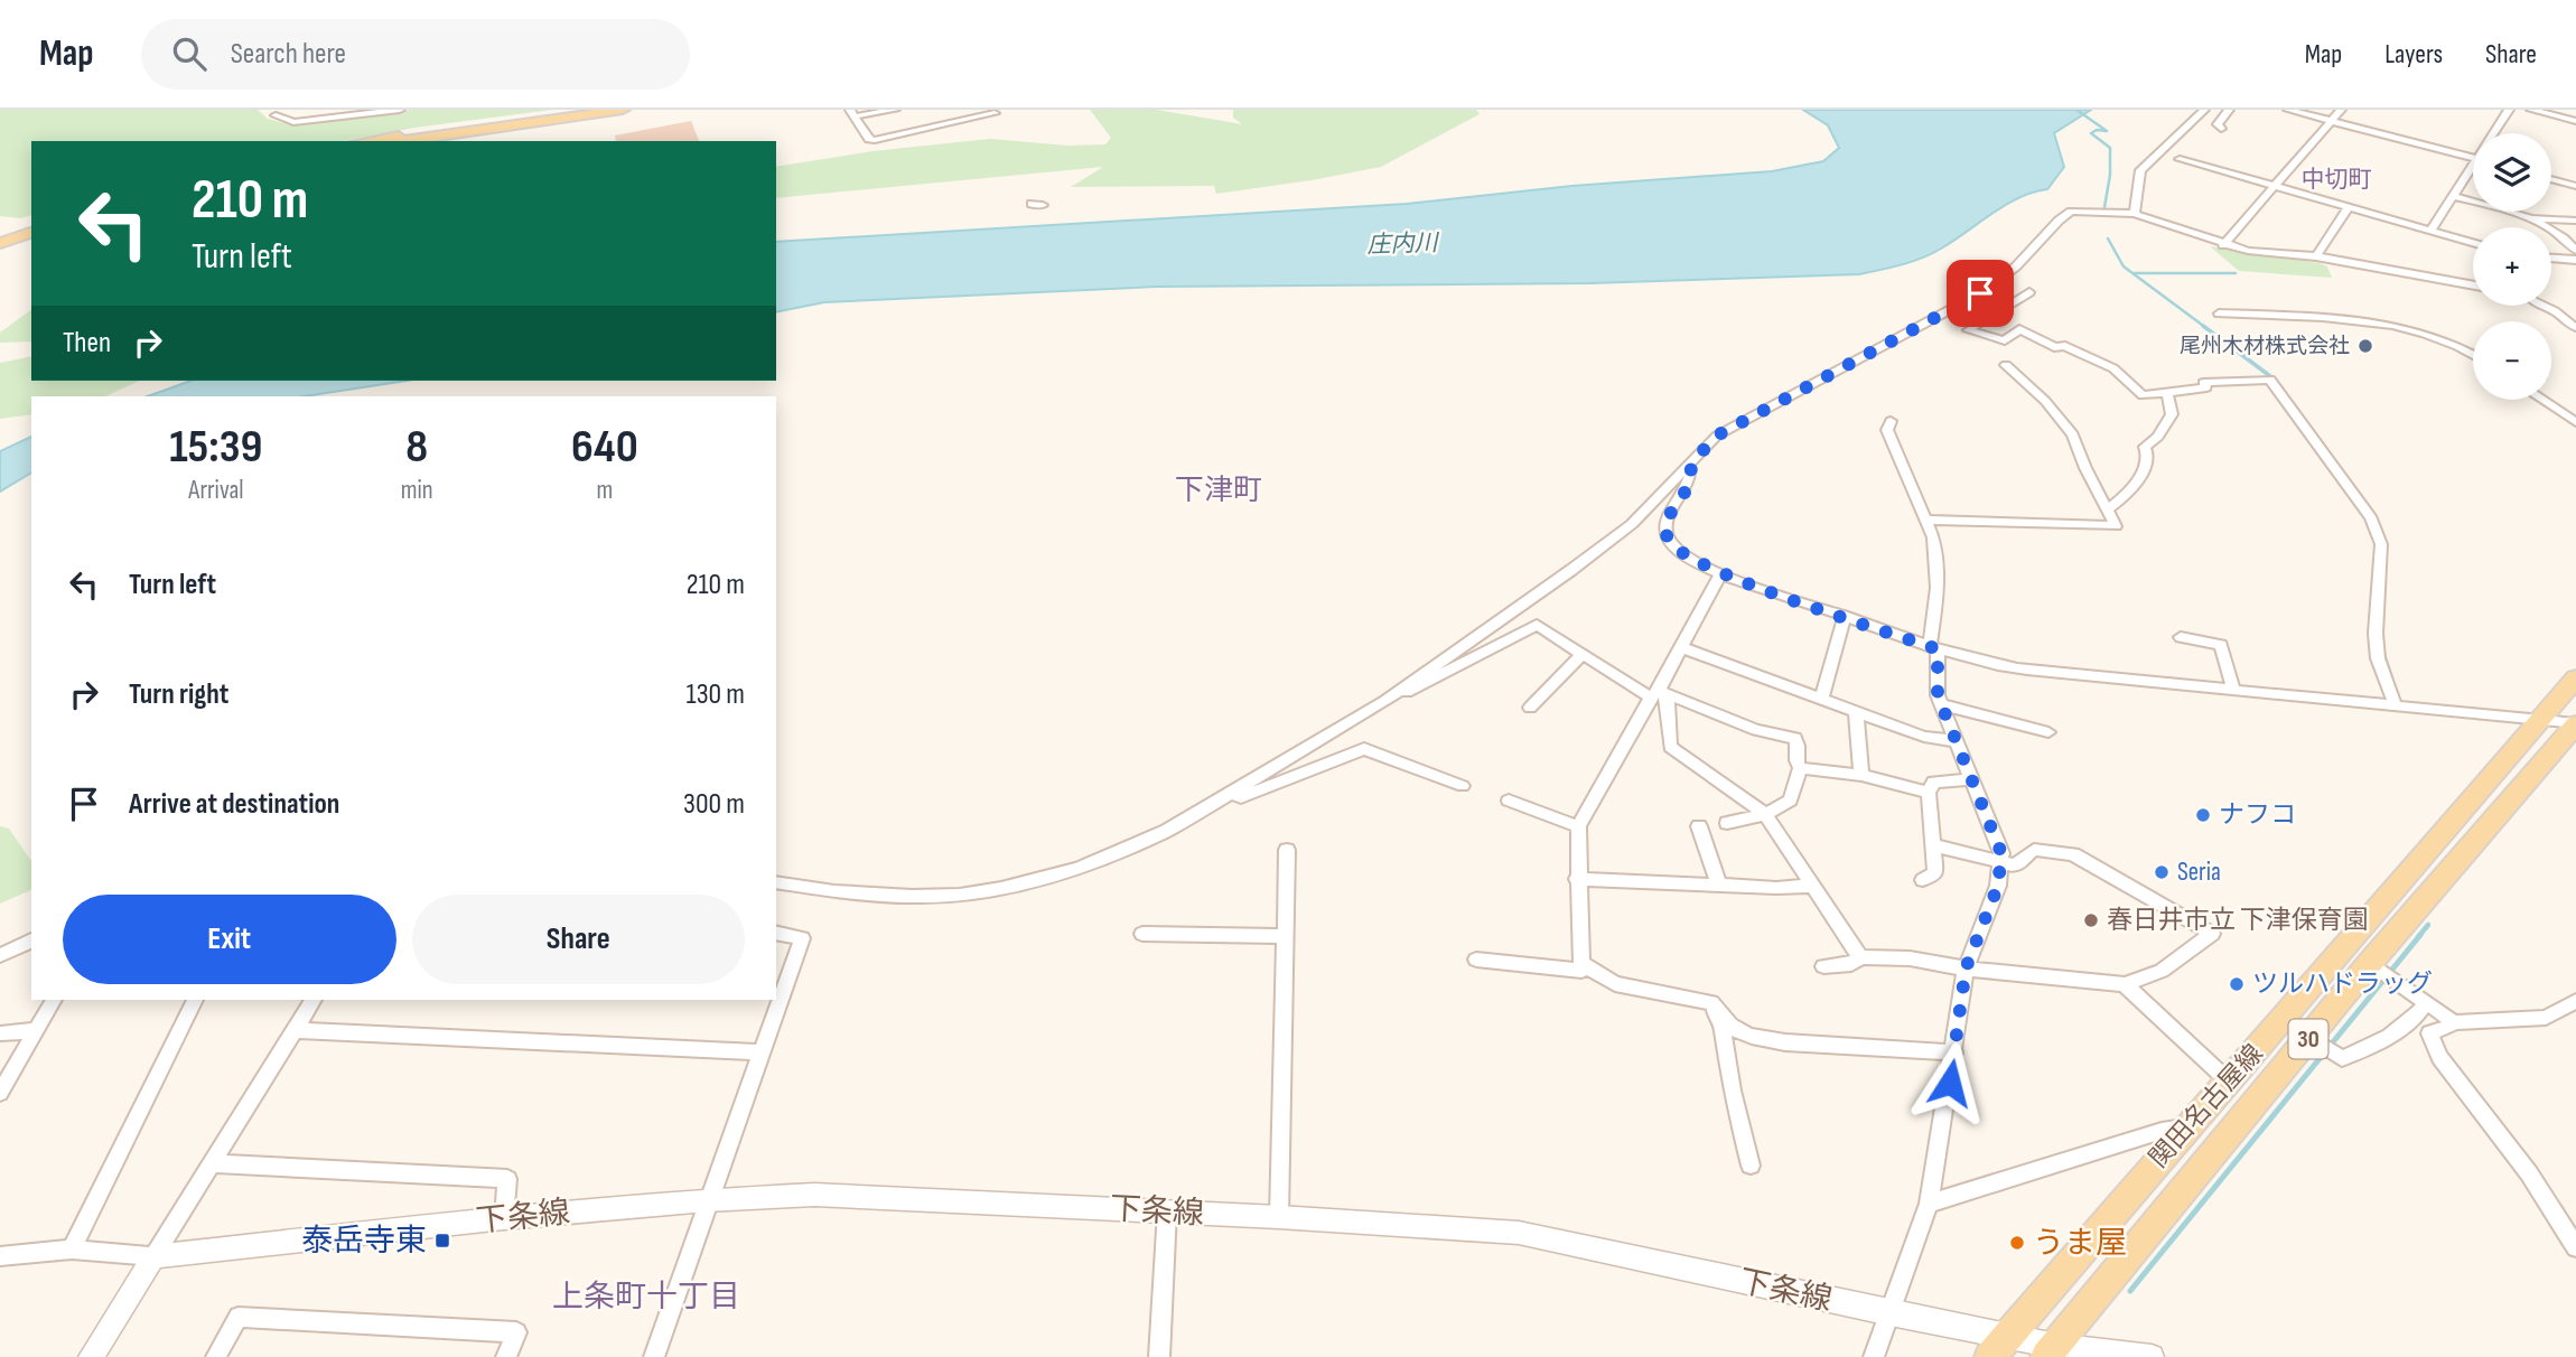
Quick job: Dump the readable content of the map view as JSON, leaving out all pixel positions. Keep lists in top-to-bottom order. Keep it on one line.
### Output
{"streets":{"main road":["30","関田名古屋線"],"street":["下条線"]},"crossings":[["関田名古屋線","下条線"]],"districts":["中切町","下津町","上条町十丁目"],"water":["庄内川"],"places":{"other":["尾州木材株式会社","ナフコ","Seria","春日井市立 下津保育園","ツルハドラッグ","うま屋"],"transit":["泰岳寺東"]},"page":{"header":"Map","search":"Search here","nav":["Map","Layers","Share"],"map_buttons":["+","−"],"turn":["210 m","Turn left"],"then":"Then","eta":["15:39","Arrival","8","min","640","m"],"list":[{"name":"Turn left","value":"210 m"},{"name":"Turn right","value":"130 m"},{"name":"Arrive at destination","value":"300 m"}],"buttons":["Exit","Share"]}}
